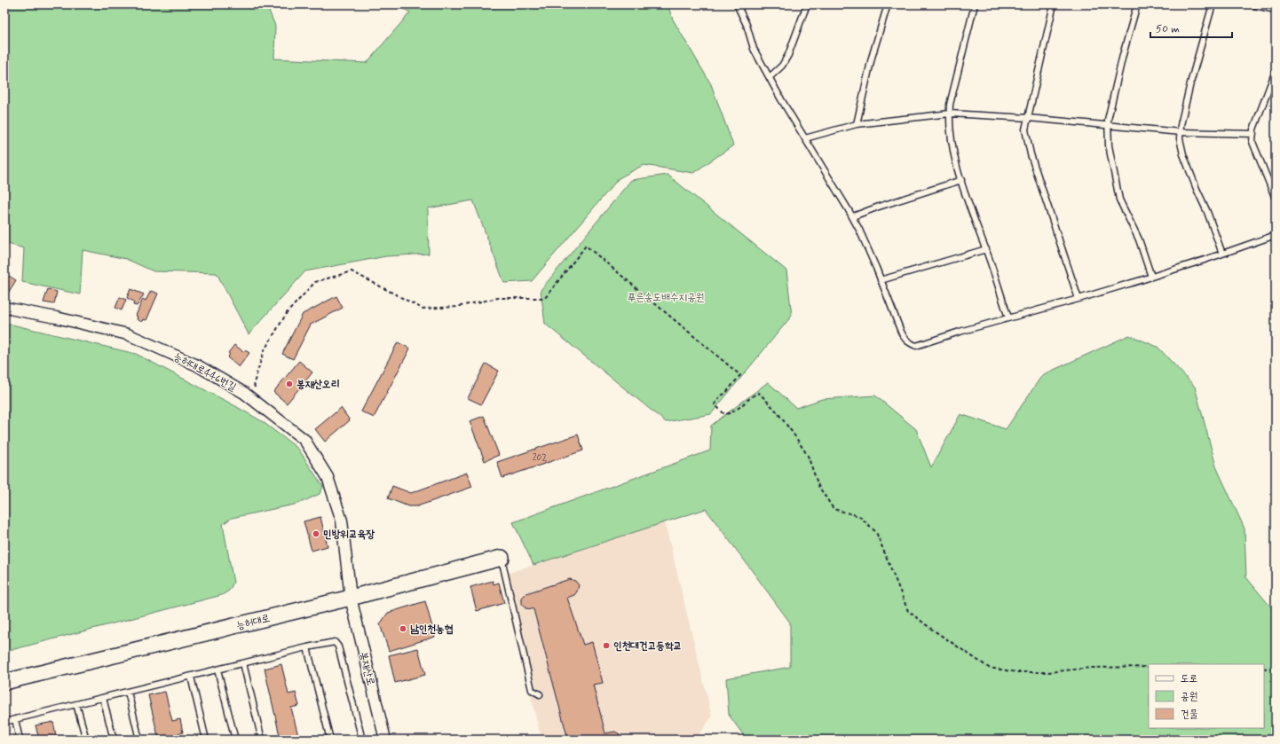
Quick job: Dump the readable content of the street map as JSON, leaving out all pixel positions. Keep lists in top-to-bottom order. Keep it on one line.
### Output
{"streets":{"main road":["능허대로"],"street":["능허대로446번길","봉재산로"]},"crossings":[["능허대로446번길","능허대로"],["능허대로446번길","봉재산로"],["능허대로","봉재산로"]],"parks":["푸른송도배수지공원"],"places":["봉재산오리","민방위교육장","남인천농협","인천대건고등학교"],"house_numbers":["202"],"legend":["도로","공원","건물"],"scale_bar":"50 m"}
